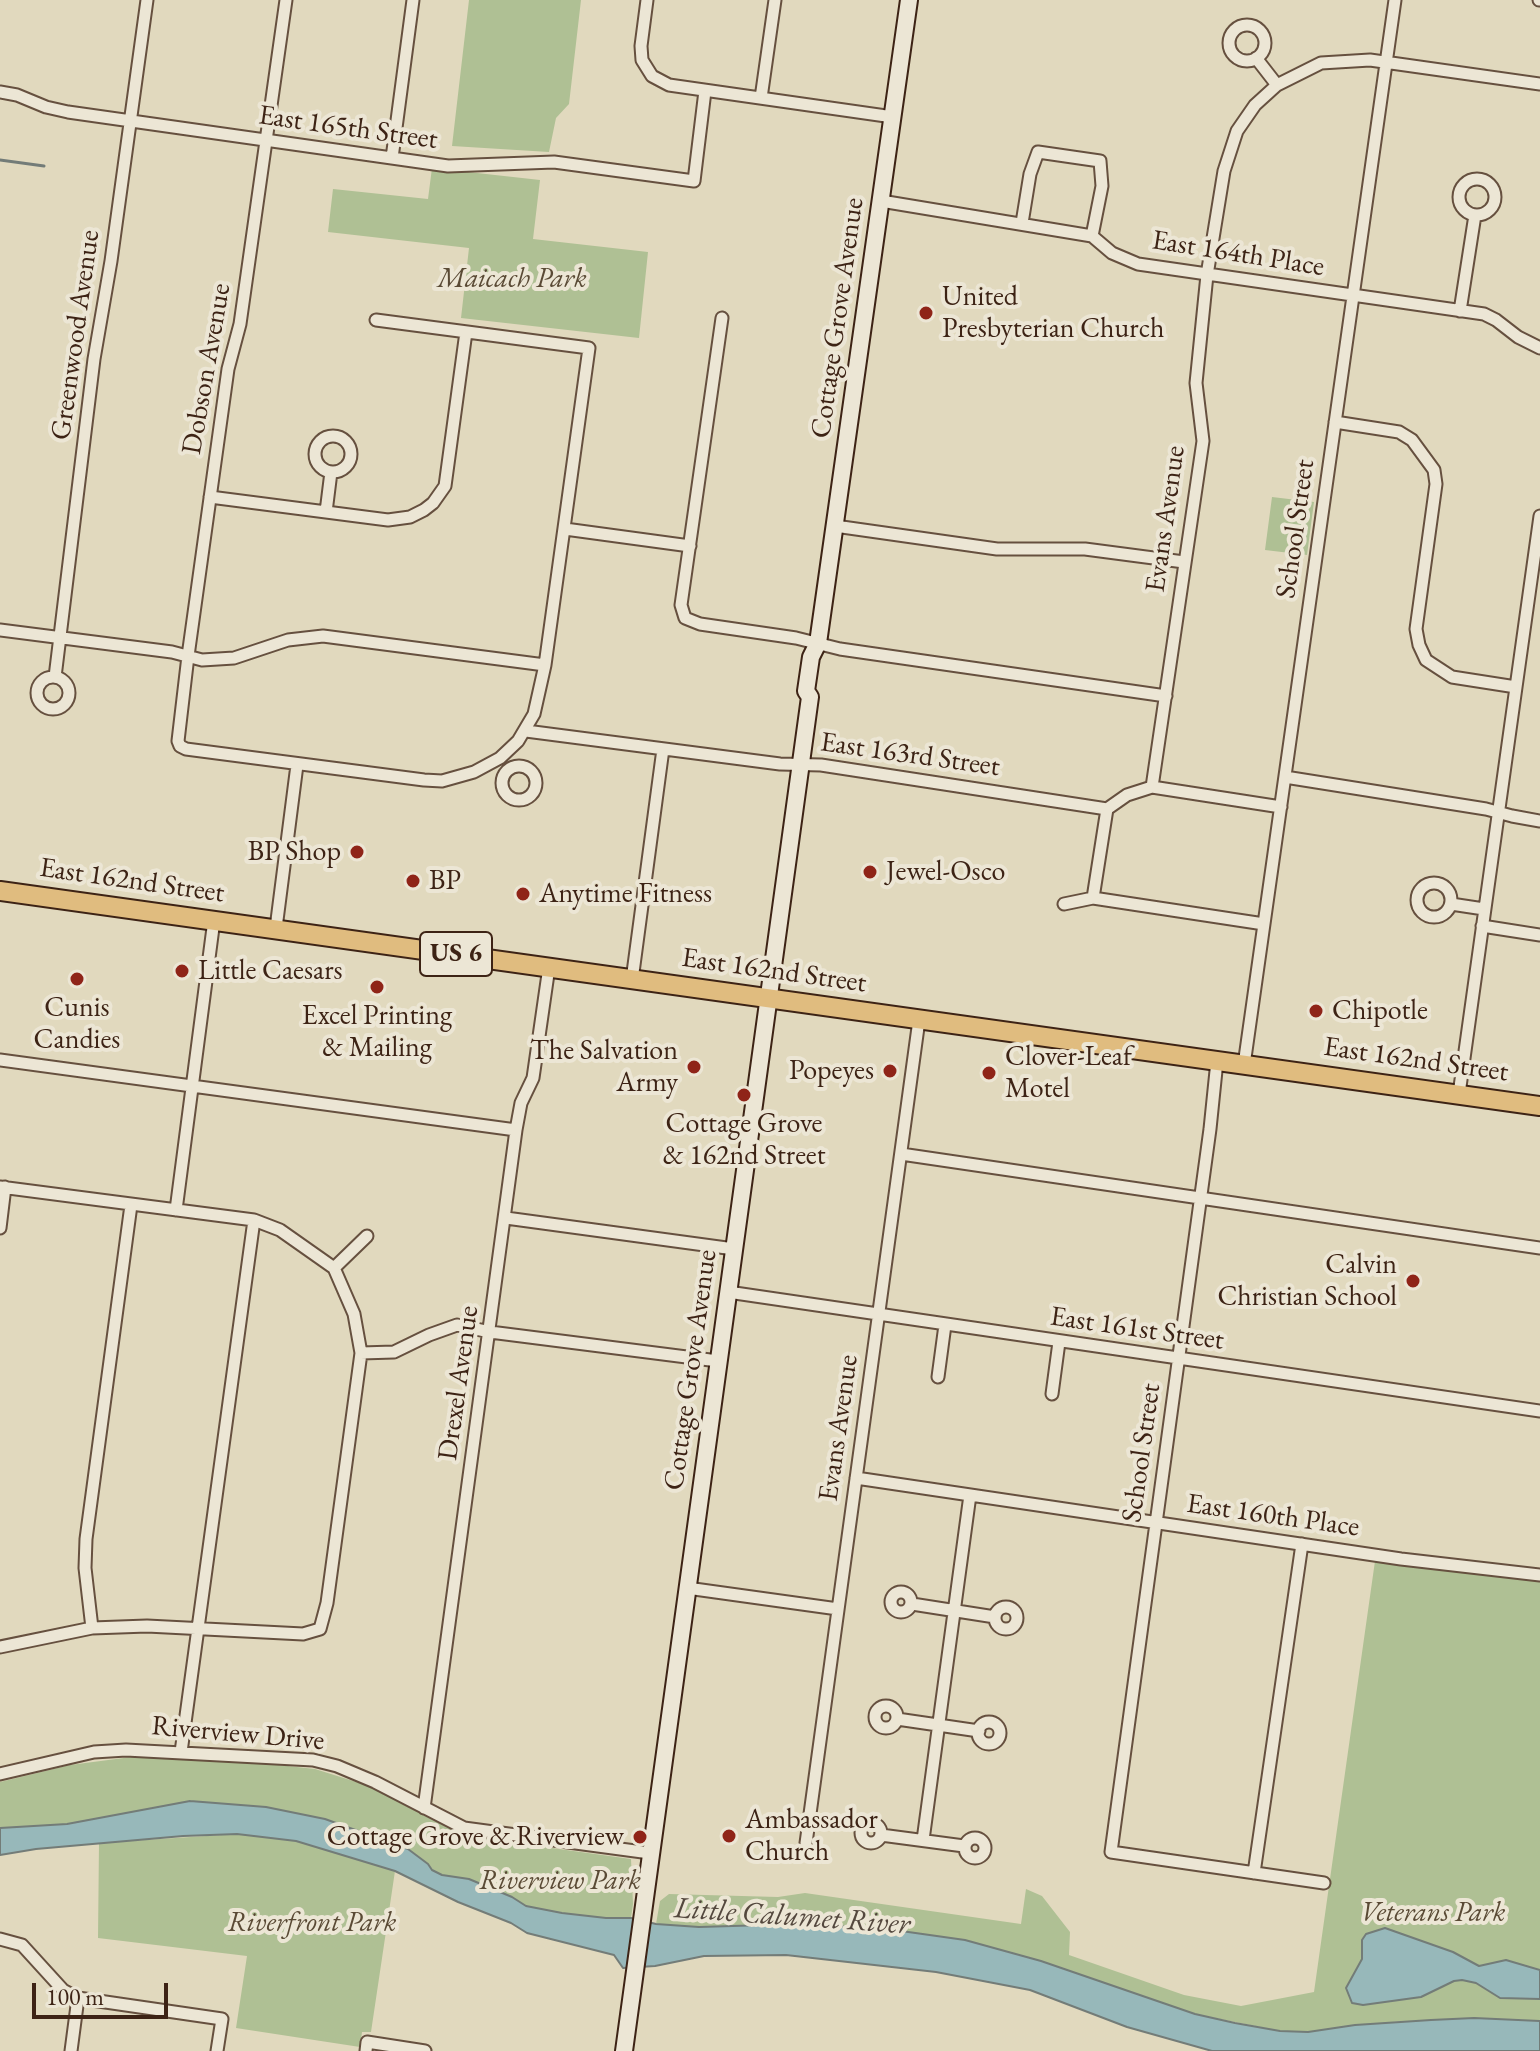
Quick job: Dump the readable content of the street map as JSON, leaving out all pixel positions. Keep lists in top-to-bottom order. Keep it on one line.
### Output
{"streets":{"main road":["Cottage Grove Avenue","East 162nd Street","US 6"],"street":["East 165th Street","East 164th Place","Greenwood Avenue","Dobson Avenue","Evans Avenue","School Street","East 163rd Street","East 161st Street","Drexel Avenue","East 160th Place","Riverview Drive"]},"crossings":[["East 165th Street","Greenwood Avenue"],["East 165th Street","Dobson Avenue"],["East 164th Place","Cottage Grove Avenue"],["East 164th Place","Evans Avenue"],["East 164th Place","School Street"],["Cottage Grove Avenue","East 163rd Street"],["Cottage Grove Avenue","East 162nd Street"],["Cottage Grove Avenue","East 161st Street"],["Cottage Grove Avenue","Riverview Drive"],["Evans Avenue","School Street"],["Evans Avenue","East 162nd Street"],["Evans Avenue","East 161st Street"],["Evans Avenue","East 160th Place"],["School Street","East 162nd Street"],["School Street","East 161st Street"],["School Street","East 160th Place"],["East 162nd Street","Drexel Avenue"],["Drexel Avenue","Riverview Drive"]],"water":["Little Calumet River"],"parks":["Maicach Park","Riverview Park","Veterans Park","Riverfront Park"],"places":["United Presbyterian Church","BP Shop","Jewel-Osco","BP","Anytime Fitness","Little Caesars","Cunis Candies","Excel Printing & Mailing","Chipotle","The Salvation Army","Popeyes","Clover-Leaf Motel","Cottage Grove & 162nd Street","Calvin Christian School","Ambassador Church","Cottage Grove & Riverview"],"scale_bar":"100 m"}
